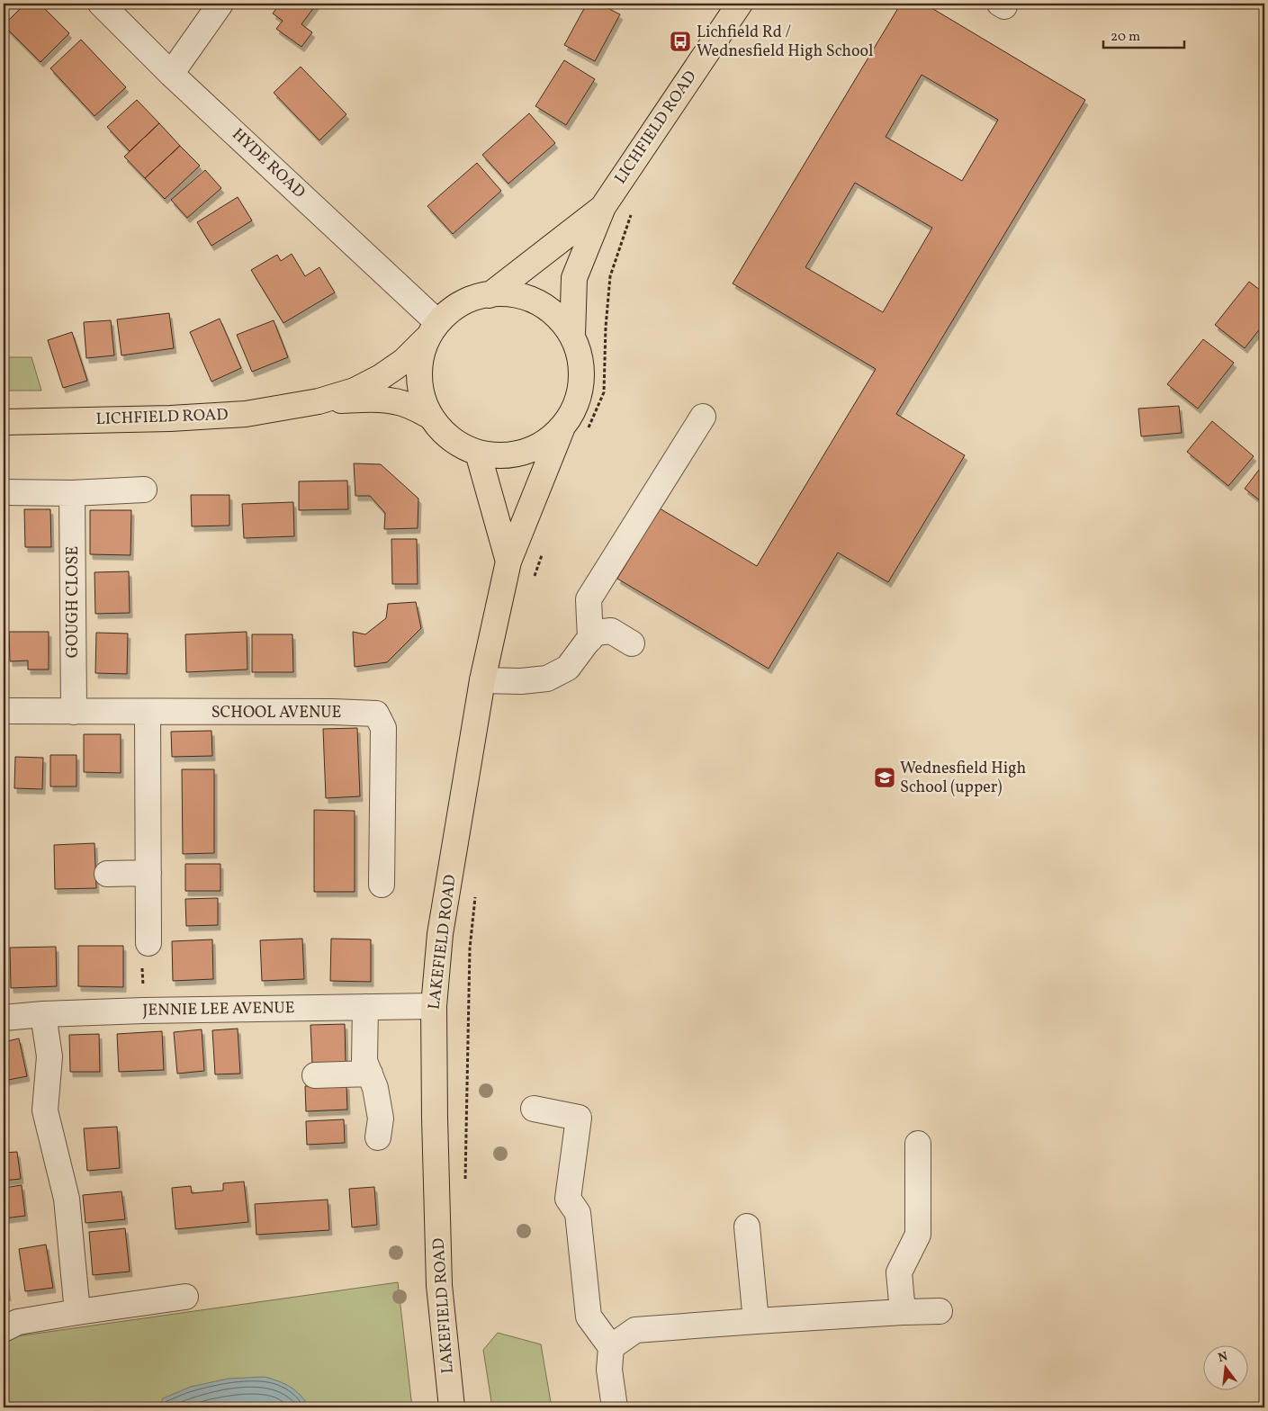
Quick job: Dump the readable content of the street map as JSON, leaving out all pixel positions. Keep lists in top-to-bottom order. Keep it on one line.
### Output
{"streets":{"main road":["LICHFIELD ROAD","LAKEFIELD ROAD"],"street":["HYDE ROAD","GOUGH CLOSE","SCHOOL AVENUE","JENNIE LEE AVENUE"]},"crossings":[["LICHFIELD ROAD","HYDE ROAD"],["GOUGH CLOSE","SCHOOL AVENUE"],["LAKEFIELD ROAD","JENNIE LEE AVENUE"]],"places":{"bus stop":["Lichfield Rd / Wednesfield High School"],"school or university":["Wednesfield High School (upper)"]},"scale_bar":"20 m","north":"top"}
